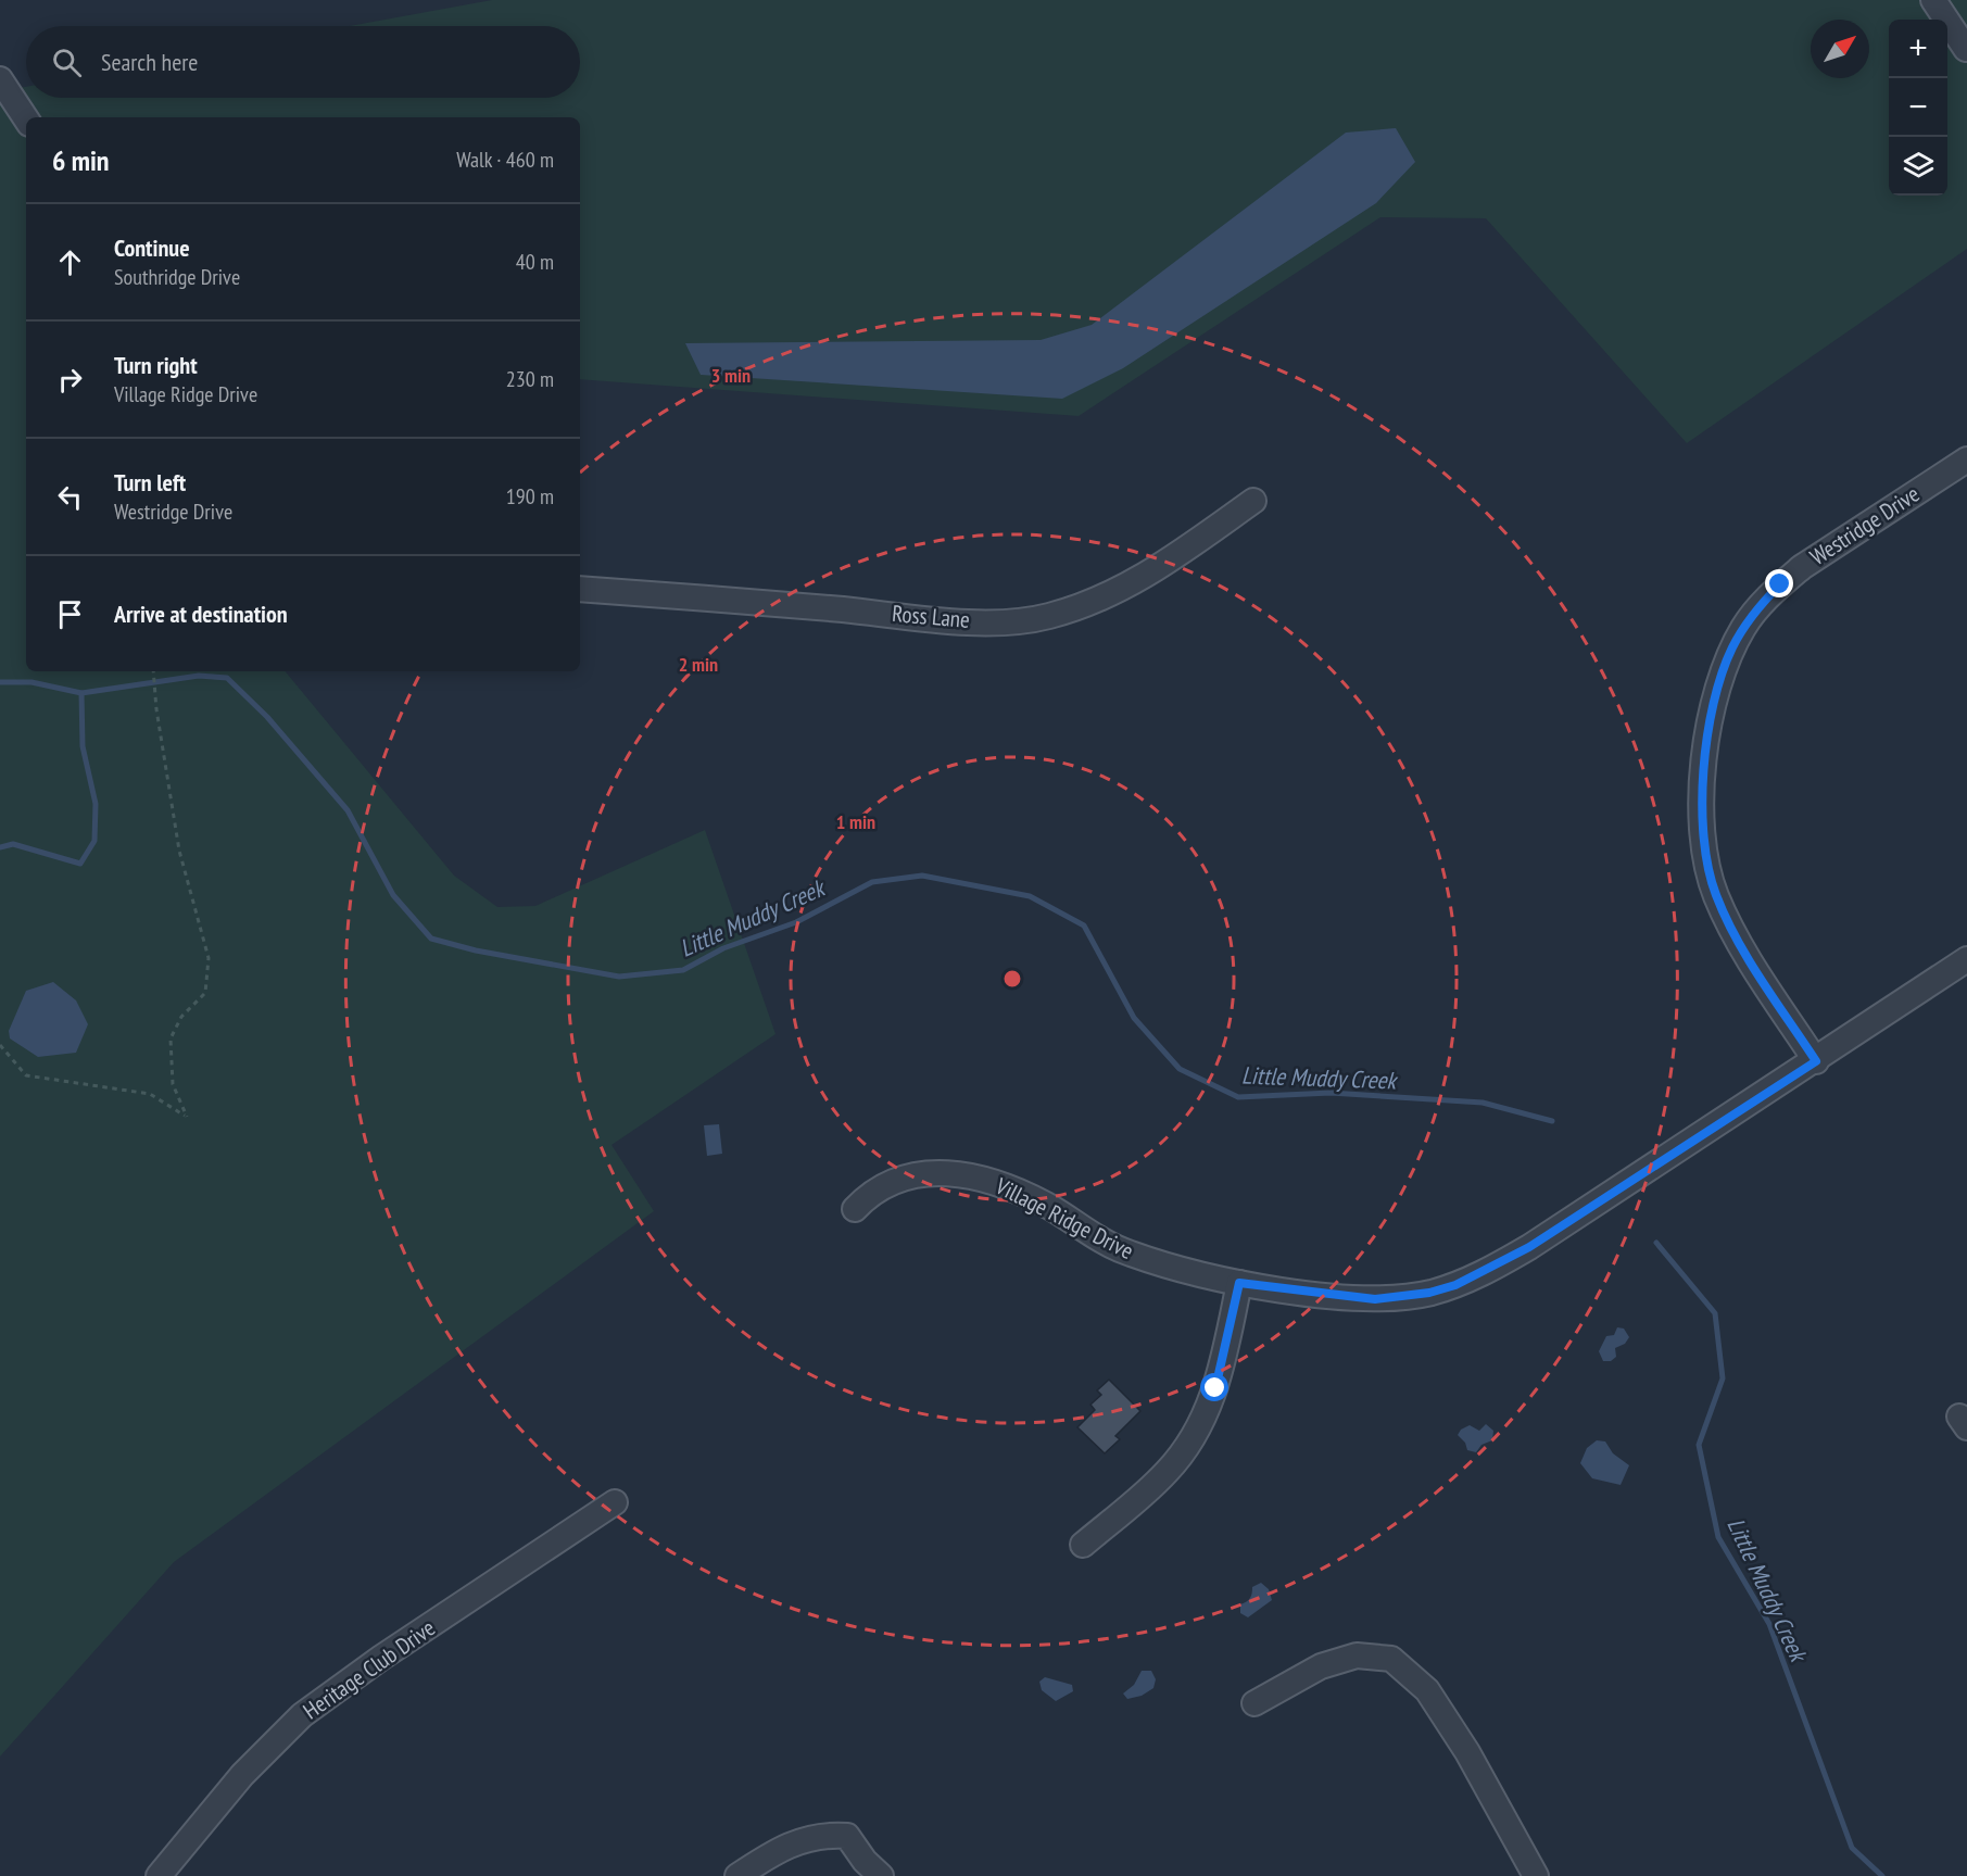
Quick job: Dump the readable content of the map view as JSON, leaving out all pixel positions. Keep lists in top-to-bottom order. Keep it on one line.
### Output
{"streets":{"street":["Westridge Drive","Ross Lane","Village Ridge Drive","Heritage Club Drive"]},"crossings":[["Westridge Drive","Village Ridge Drive"]],"water":["Little Muddy Creek"],"north":"top right","page":{"map_buttons":["+","−"],"search":"Search here","heading":["6 min","Walk · 460 m"],"list":[["Continue","Southridge Drive","40 m"],["Turn right","Village Ridge Drive","230 m"],["Turn left","Westridge Drive","190 m"],"Arrive at destination"]},"rings":["3 min","2 min","1 min"]}
